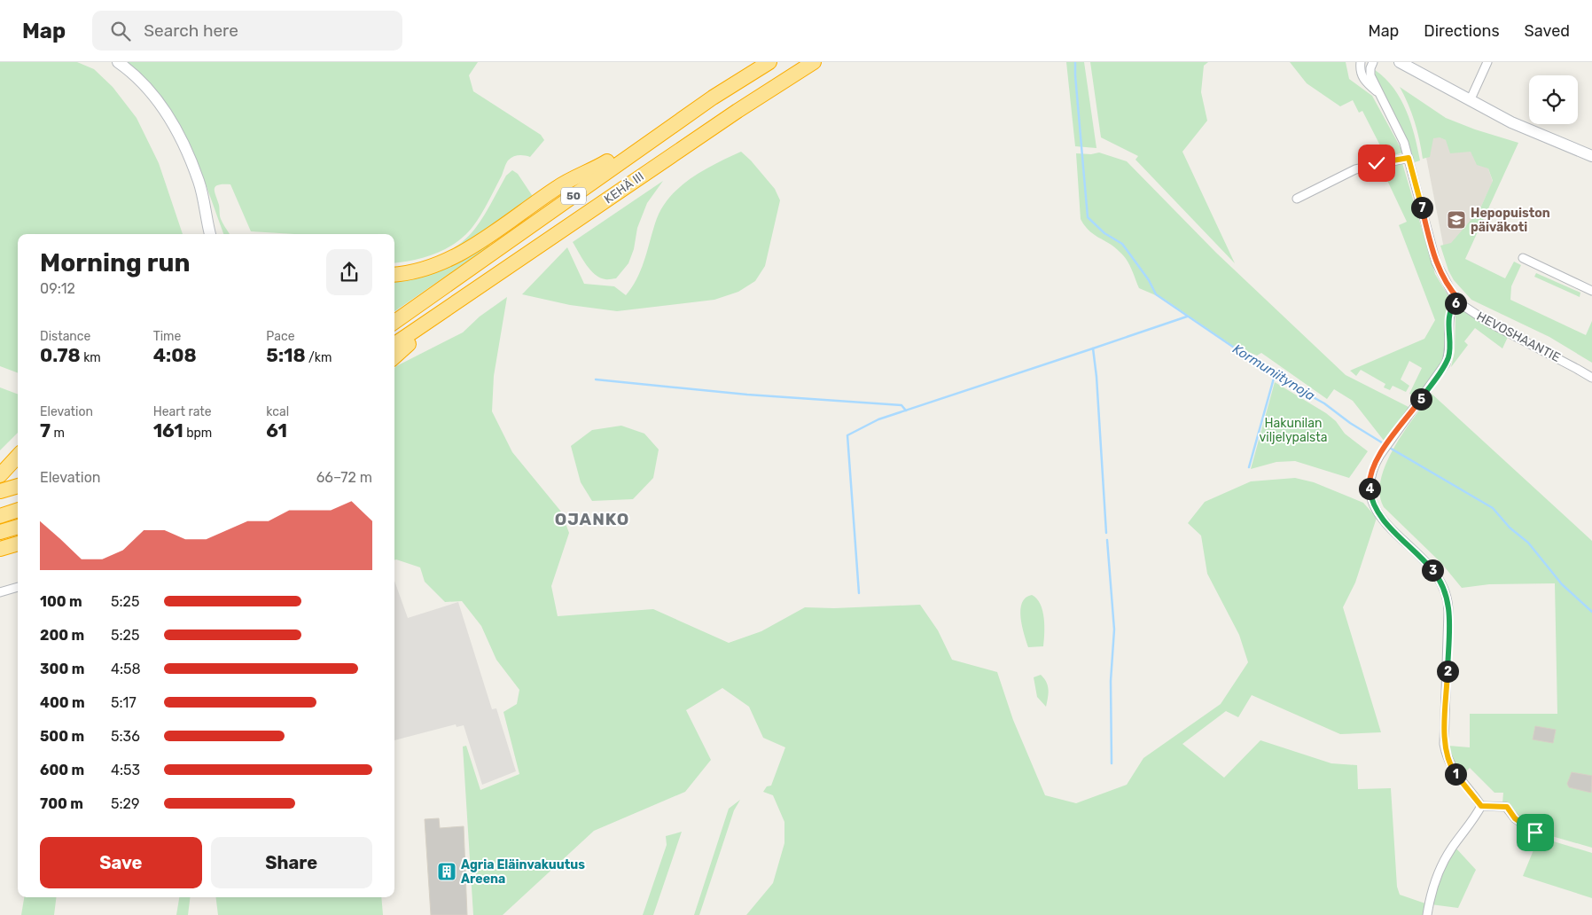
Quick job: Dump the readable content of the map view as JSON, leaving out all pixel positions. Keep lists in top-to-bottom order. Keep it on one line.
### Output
{"streets":{"highway":["KEHÄ III","50"],"street":["HEVOSHAANTIE"]},"districts":["OJANKO"],"water":["Kormuniitynoja"],"parks":["Hakunilan viljelypalsta"],"places":{"school or university":["Hepopuiston päiväkoti"],"building":["Agria Eläinvakuutus Areena"]},"page":{"header":"Map","search":"Search here","nav":["Map","Directions","Saved"],"pins":["7","6","5","4","3","2","1"],"heading":["Morning run","09:12"],"stats":[["Distance","0.78 km"],["Time","4:08"],["Pace","5:18 /km"],["Elevation","7 m"],["Heart rate","161 bpm"],["kcal","61"]],"chart":["Elevation","66–72 m"],"list":[{"name":"100 m","note":"5:25"},{"name":"200 m","note":"5:25"},{"name":"300 m","note":"4:58"},{"name":"400 m","note":"5:17"},{"name":"500 m","note":"5:36"},{"name":"600 m","note":"4:53"},{"name":"700 m","note":"5:29"}],"buttons":["Save","Share"]}}
